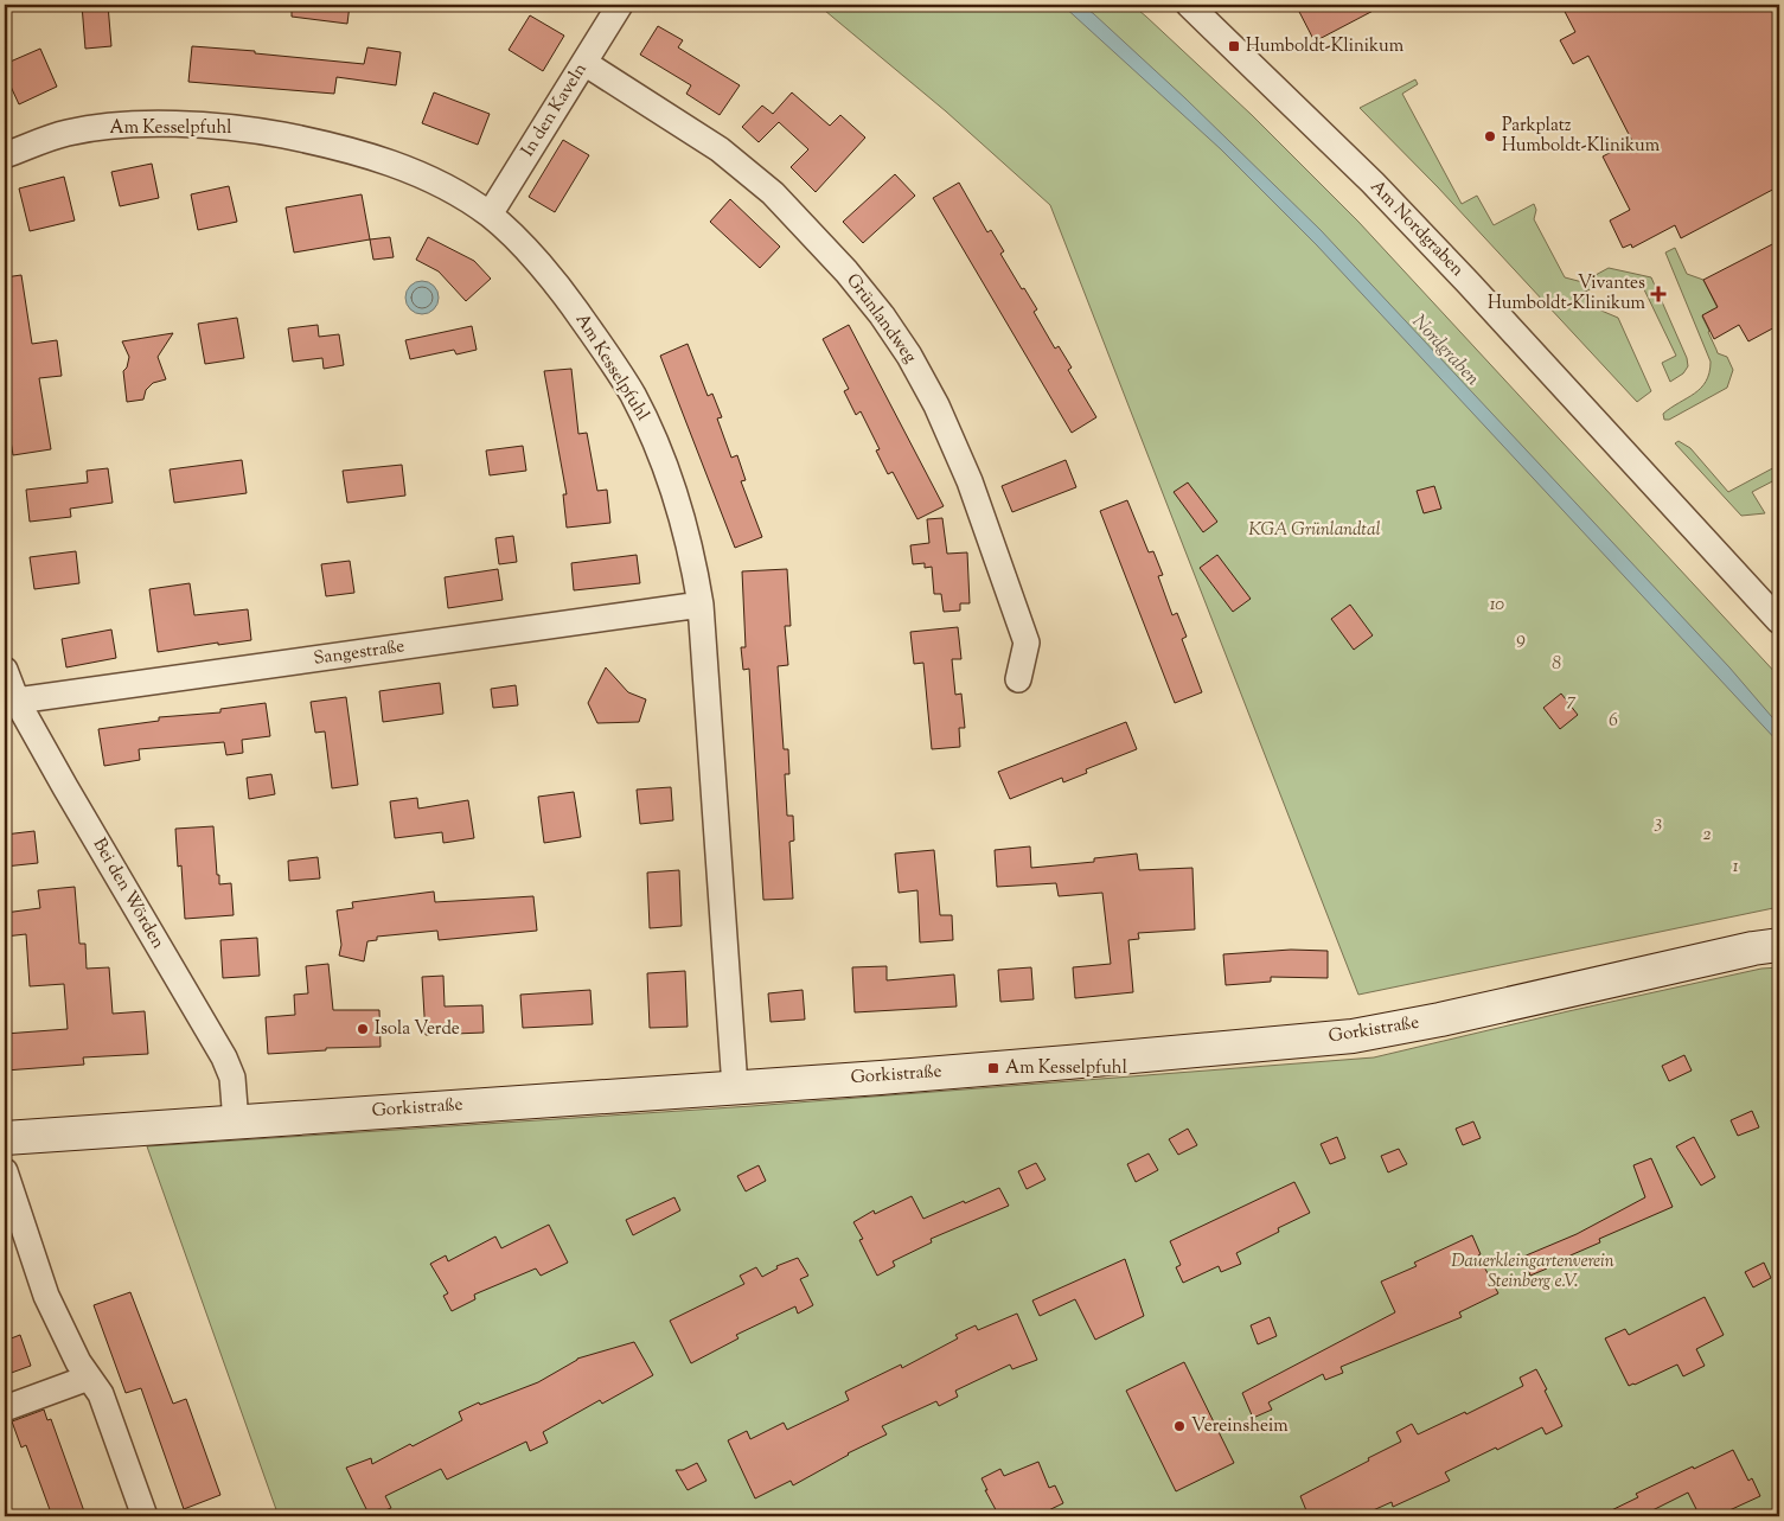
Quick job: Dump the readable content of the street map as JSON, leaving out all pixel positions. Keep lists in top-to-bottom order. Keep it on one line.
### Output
{"streets":{"main road":["Gorkistraße"],"street":["In den Kaveln","Am Kesselpfuhl","Am Nordgraben","Grünlandweg","Sangestraße","Bei den Wörden"]},"crossings":[["In den Kaveln","Am Kesselpfuhl"],["In den Kaveln","Grünlandweg"],["Am Kesselpfuhl","Sangestraße"],["Am Kesselpfuhl","Gorkistraße"],["Sangestraße","Bei den Wörden"],["Bei den Wörden","Gorkistraße"]],"water":["Nordgraben"],"parks":["KGA Grünlandtal","10","9","8","7","6","3","2","1","Dauerkleingartenverein Steinberg e.V."],"places":{"transit":["Humboldt-Klinikum","Am Kesselpfuhl"],"other":["Parkplatz Humboldt-Klinikum","Isola Verde","Vereinsheim"],"health":["Vivantes Humboldt-Klinikum"]}}
